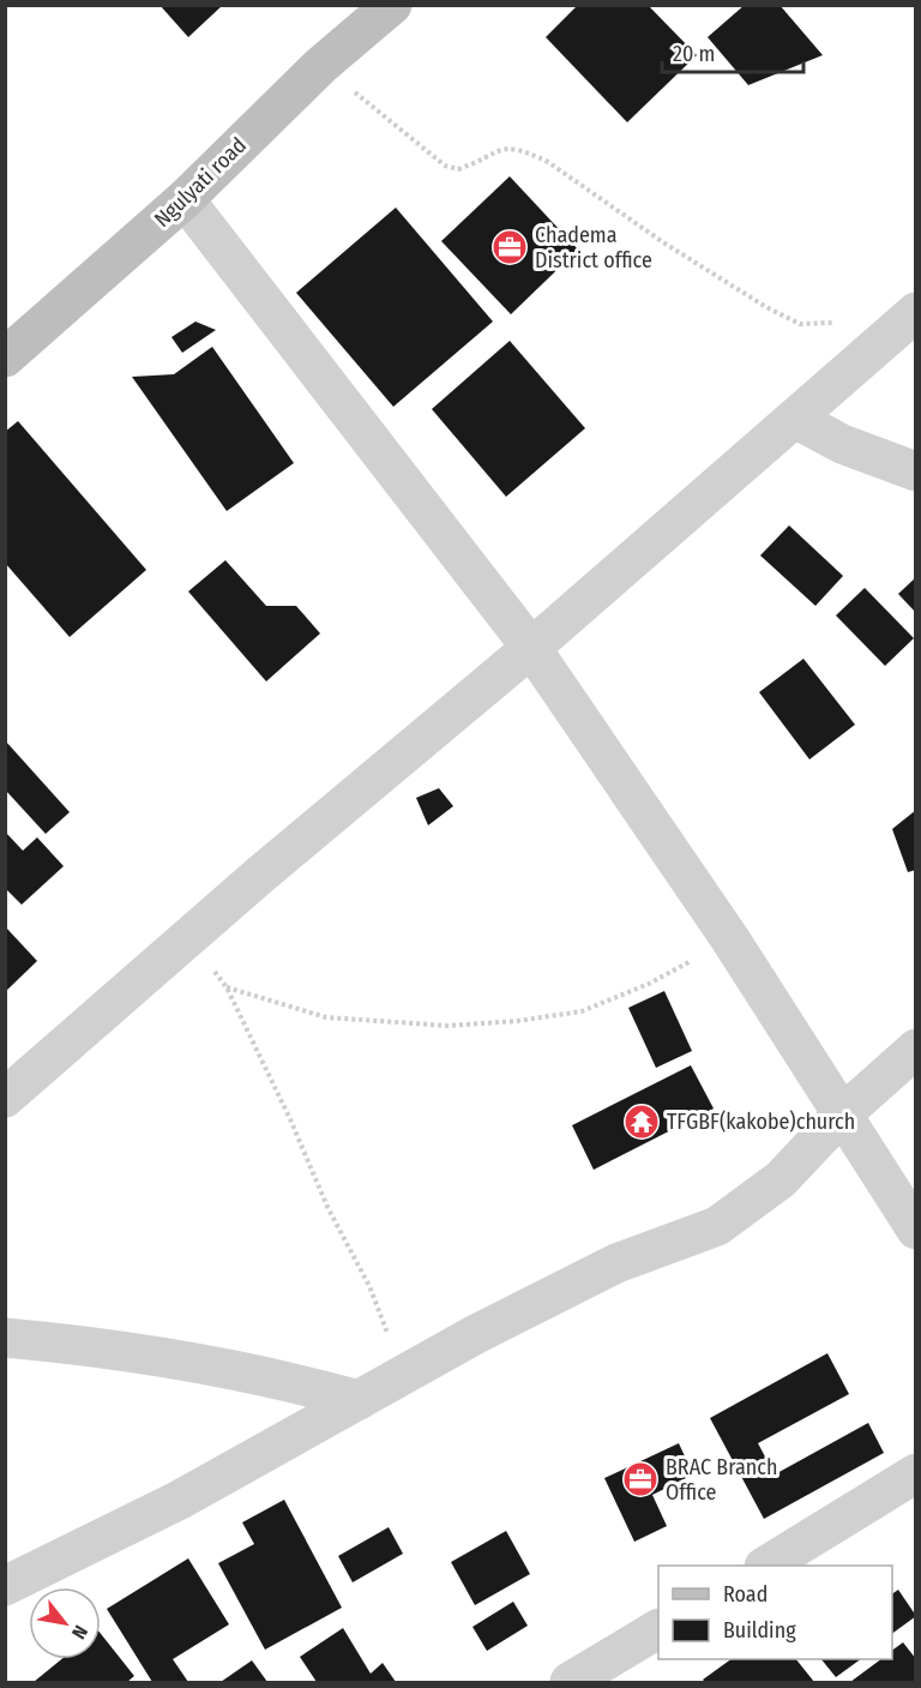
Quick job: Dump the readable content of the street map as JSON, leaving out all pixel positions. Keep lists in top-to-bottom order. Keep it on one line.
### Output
{"streets":{"main road":["Ngulyati road"]},"places":{"office":["Chadema District office","BRAC Branch Office"],"temple":["TFGBF(kakobe)church"]},"legend":["Road","Building"],"scale_bar":"20 m","north":"bottom right"}
